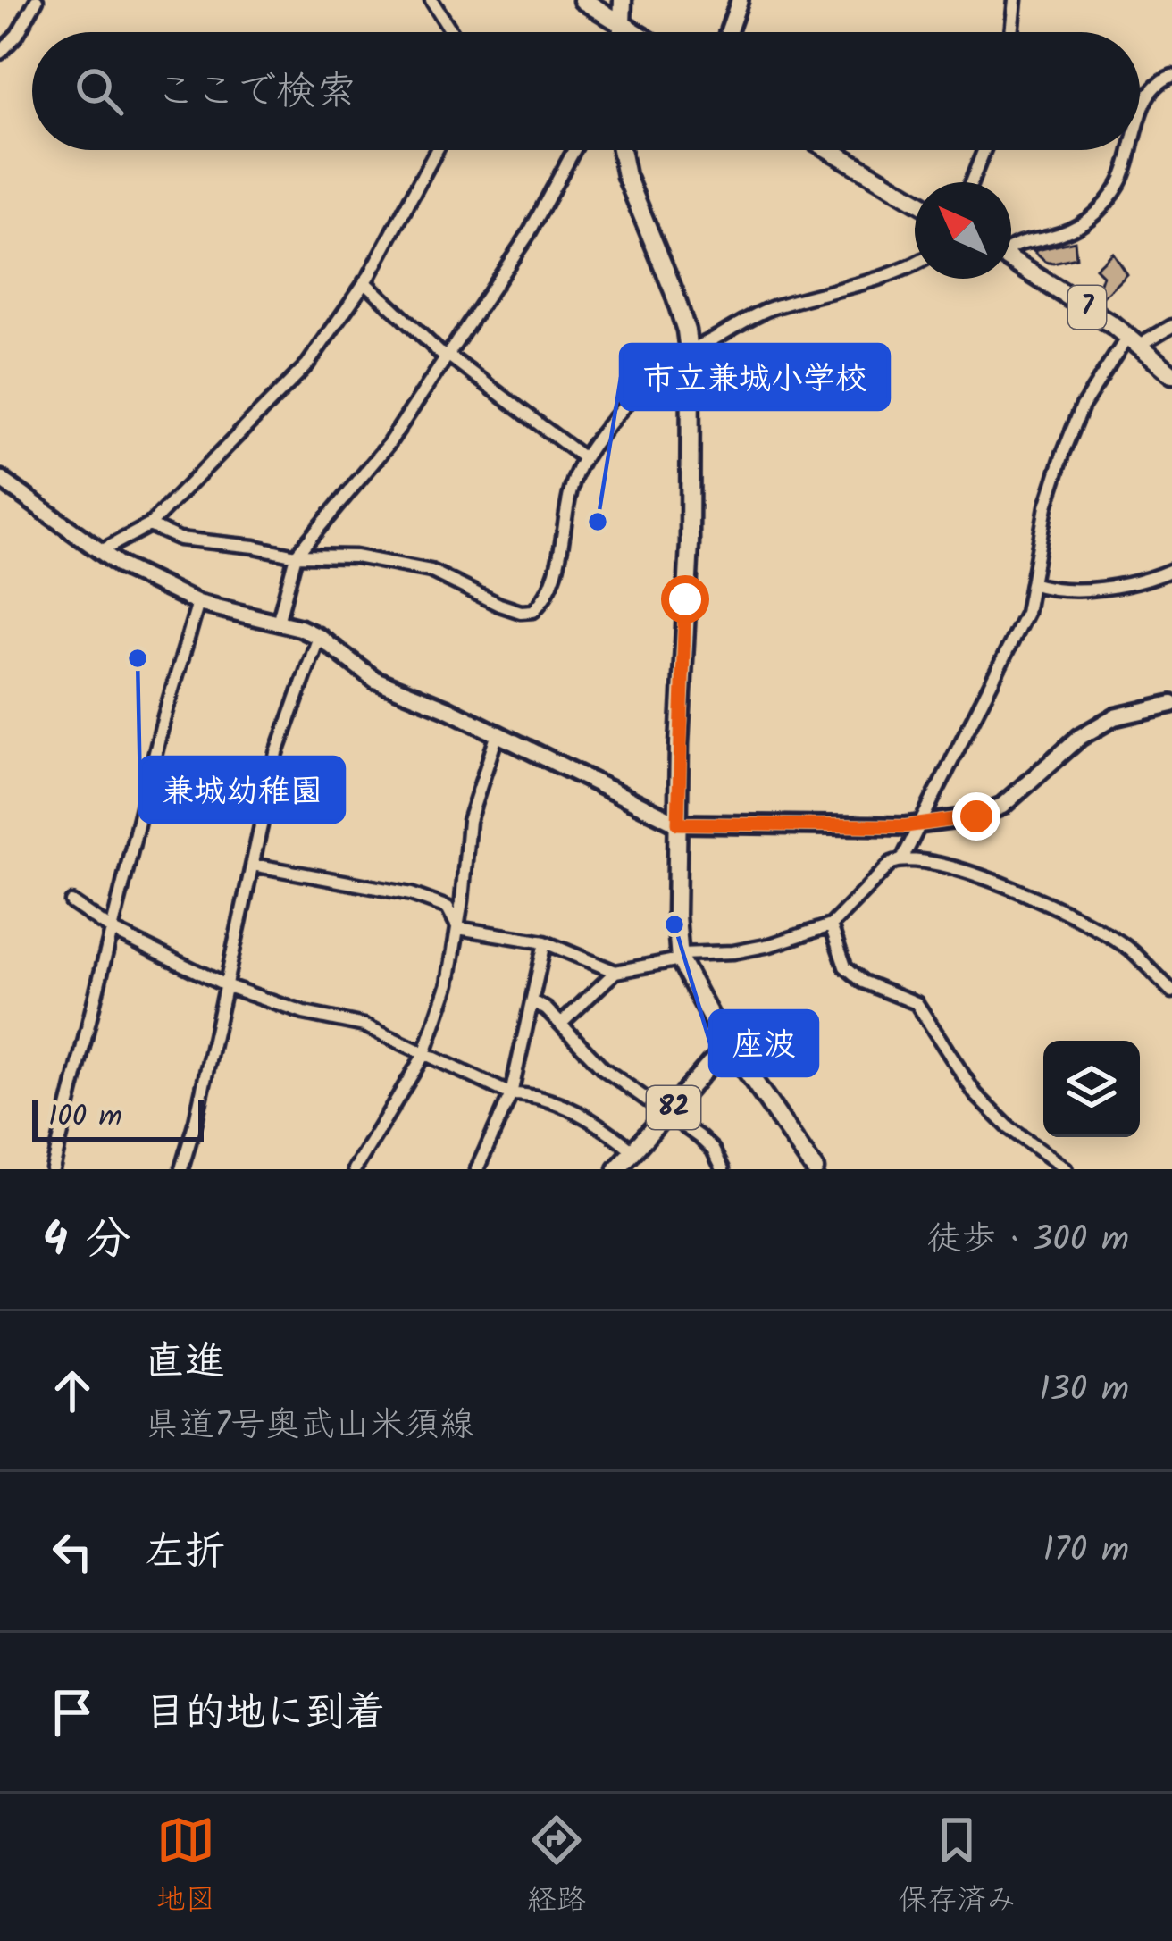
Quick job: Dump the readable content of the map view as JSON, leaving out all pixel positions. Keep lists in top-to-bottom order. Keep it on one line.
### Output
{"streets":{"main road":["7","82"]},"places":["市立兼城小学校","兼城幼稚園","座波"],"scale_bar":"100 m","north":"top left","page":{"search":"ここで検索","scale":"100 m","heading":["4 分","徒歩 · 300 m"],"list":[["直進","県道7号奥武山米須線","130 m"],["左折","170 m"],"目的地に到着"],"nav":["地図","経路","保存済み"]}}
